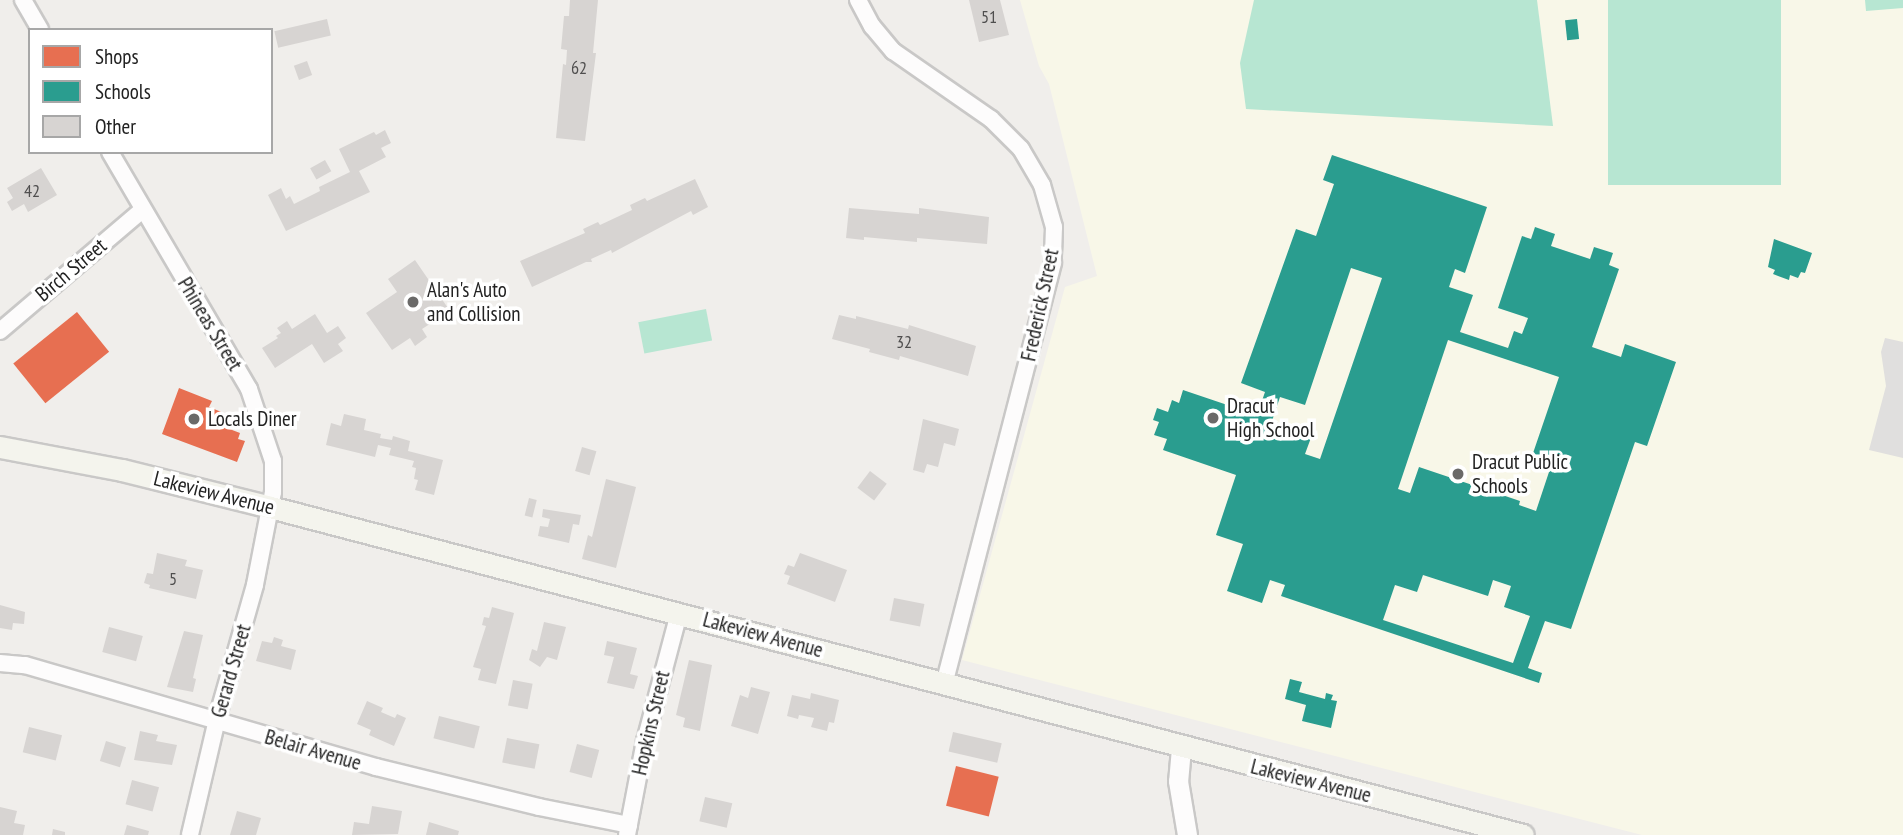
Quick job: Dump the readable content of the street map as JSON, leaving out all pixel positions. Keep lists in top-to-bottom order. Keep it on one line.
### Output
{"streets":{"main road":["Lakeview Avenue"],"street":["Birch Street","Frederick Street","Phineas Street","Gerard Street","Hopkins Street","Belair Avenue"]},"crossings":[["Birch Street","Phineas Street"],["Frederick Street","Lakeview Avenue"],["Phineas Street","Lakeview Avenue"],["Phineas Street","Gerard Street"],["Lakeview Avenue","Gerard Street"],["Lakeview Avenue","Hopkins Street"],["Gerard Street","Belair Avenue"],["Hopkins Street","Belair Avenue"]],"places":["Alan's Auto and Collision","Dracut High School","Locals Diner","Dracut Public Schools"],"house_numbers":["51","62","42","32","5"],"legend":["Shops","Schools","Other"]}
